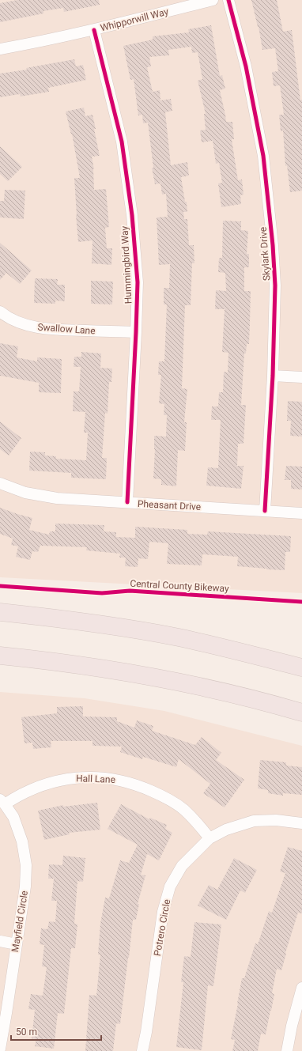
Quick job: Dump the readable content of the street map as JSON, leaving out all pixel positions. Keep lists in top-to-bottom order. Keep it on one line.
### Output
{"streets":{"street":["Whipporwill Way","Skylark Drive","Hummingbird Way","Swallow Lane","Pheasant Drive","Hall Lane","Mayfield Circle","Potrero Circle"],"cycle path":["Central County Bikeway"]},"crossings":[["Whipporwill Way","Hummingbird Way"],["Skylark Drive","Pheasant Drive"],["Hummingbird Way","Swallow Lane"],["Hummingbird Way","Pheasant Drive"],["Hall Lane","Mayfield Circle"],["Hall Lane","Potrero Circle"]],"scale_bar":"50 m"}
